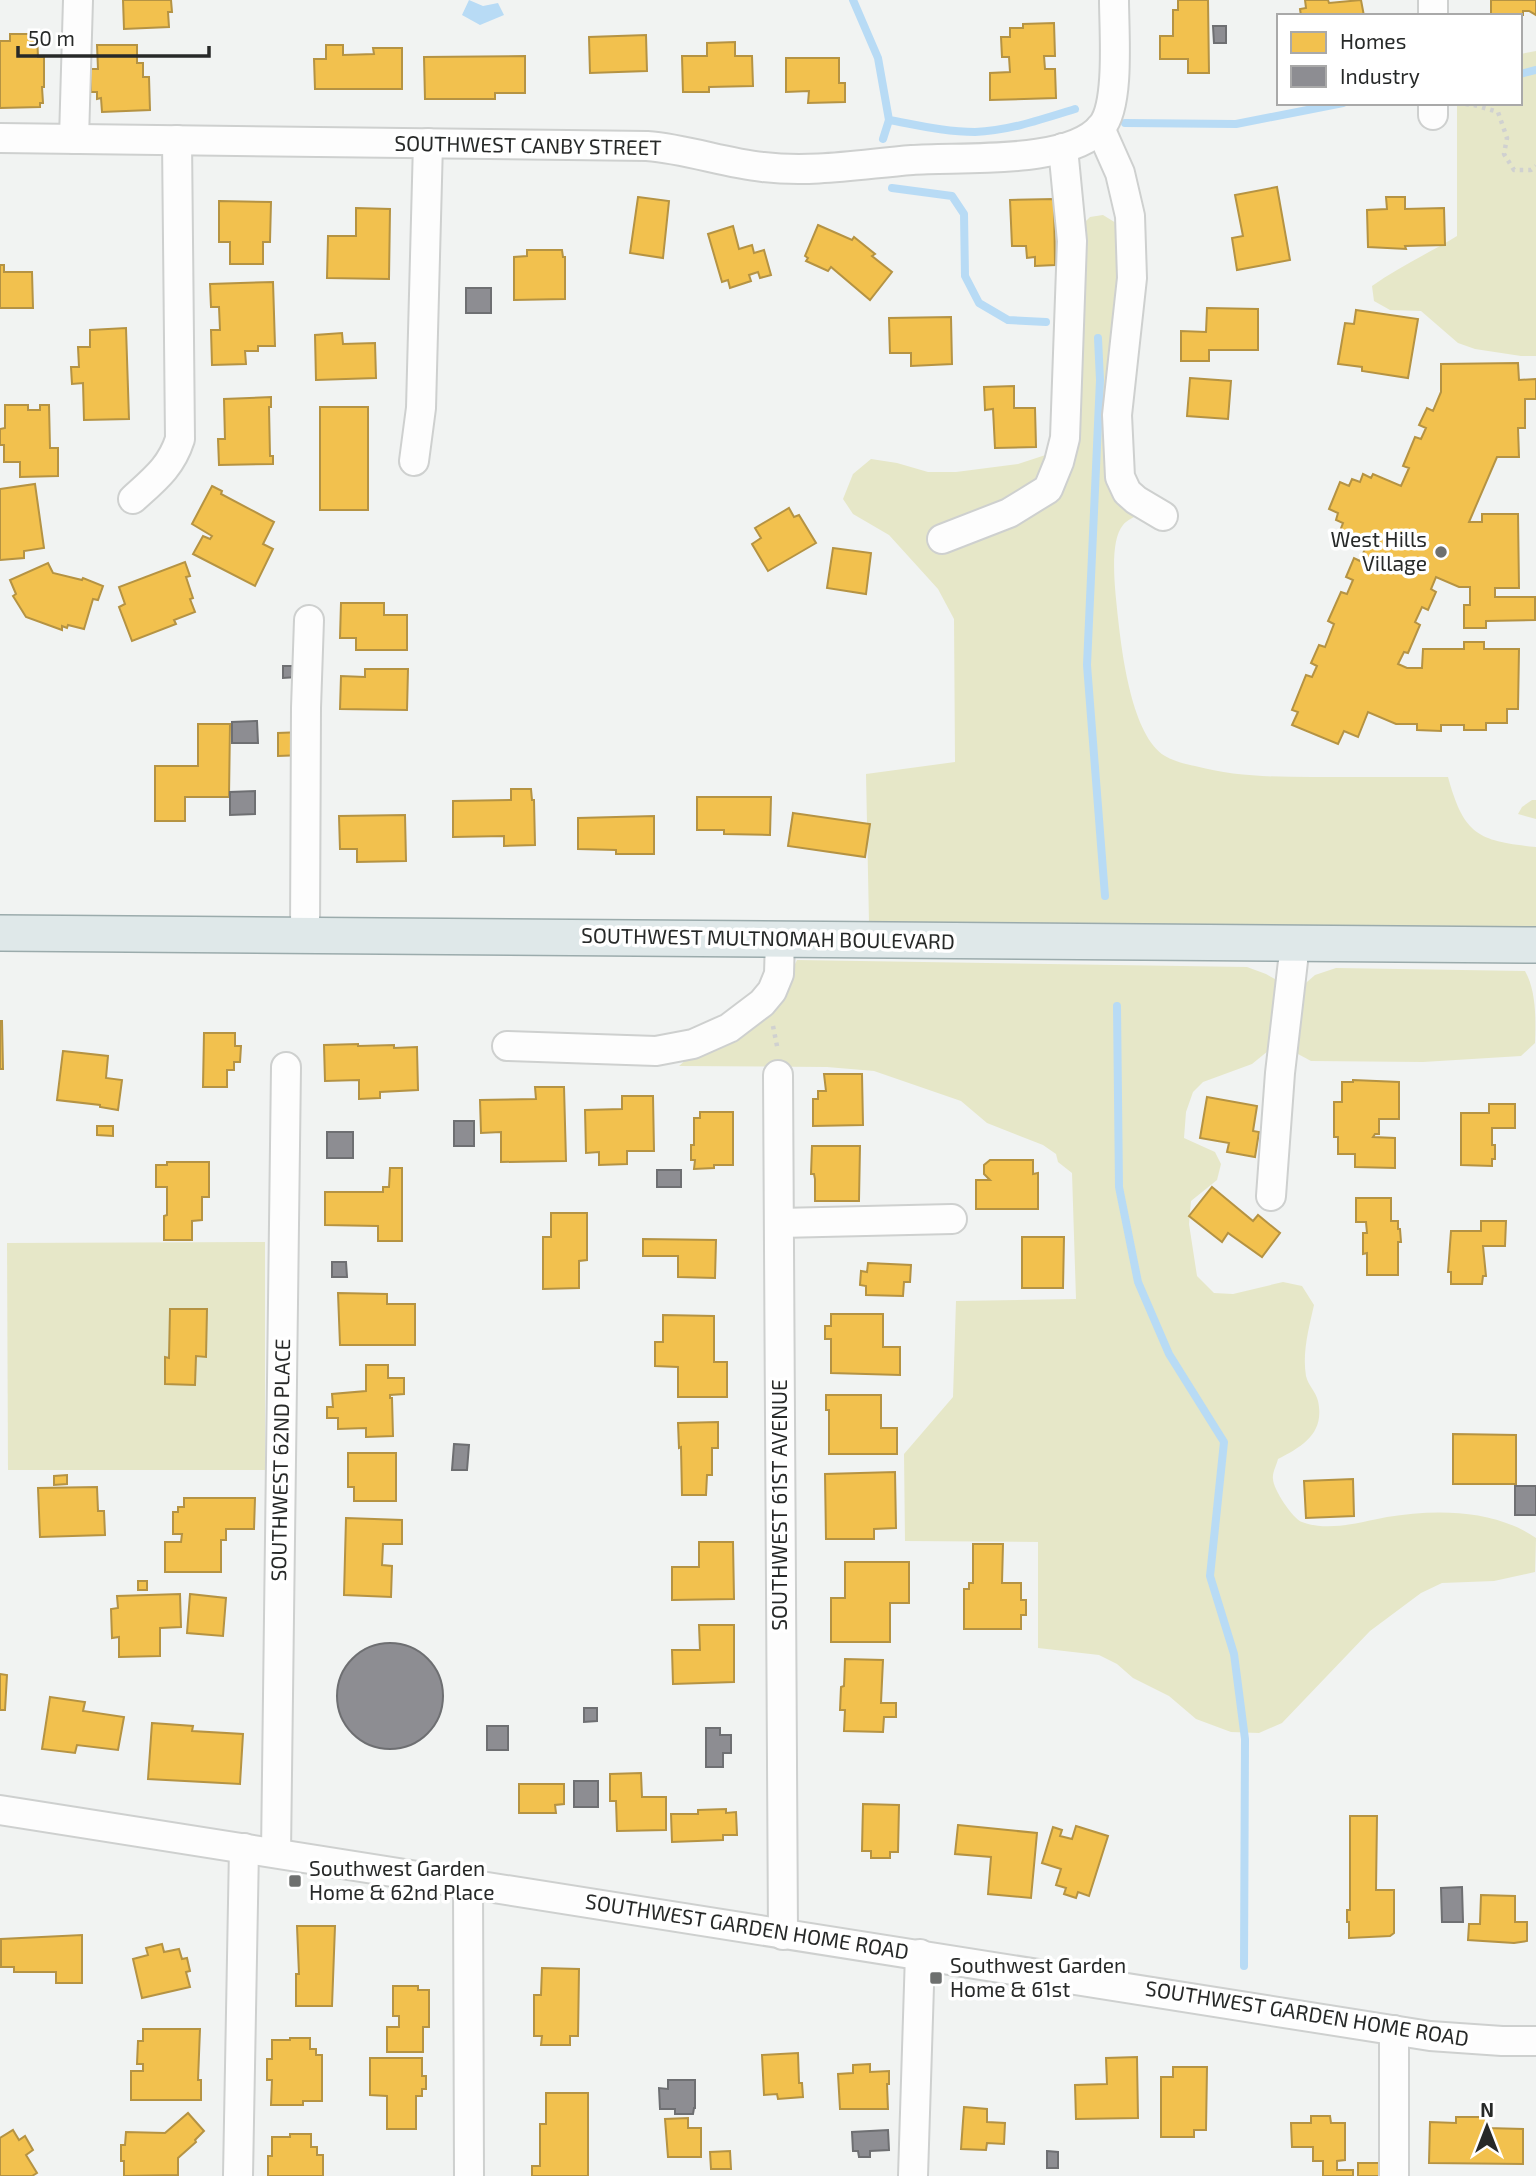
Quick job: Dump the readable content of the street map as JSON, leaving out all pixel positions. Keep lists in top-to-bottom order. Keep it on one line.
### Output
{"streets":{"main road":["SOUTHWEST MULTNOMAH BOULEVARD"],"street":["SOUTHWEST CANBY STREET","SOUTHWEST 62ND PLACE","SOUTHWEST 61ST AVENUE","SOUTHWEST GARDEN HOME ROAD"]},"crossings":[["SOUTHWEST 62ND PLACE","SOUTHWEST GARDEN HOME ROAD"],["SOUTHWEST 61ST AVENUE","SOUTHWEST GARDEN HOME ROAD"]],"places":{"other":["West Hills Village"],"transit":["Southwest Garden Home & 62nd Place","Southwest Garden Home & 61st"]},"legend":["Homes","Industry"],"scale_bar":"50 m","north":"top"}
